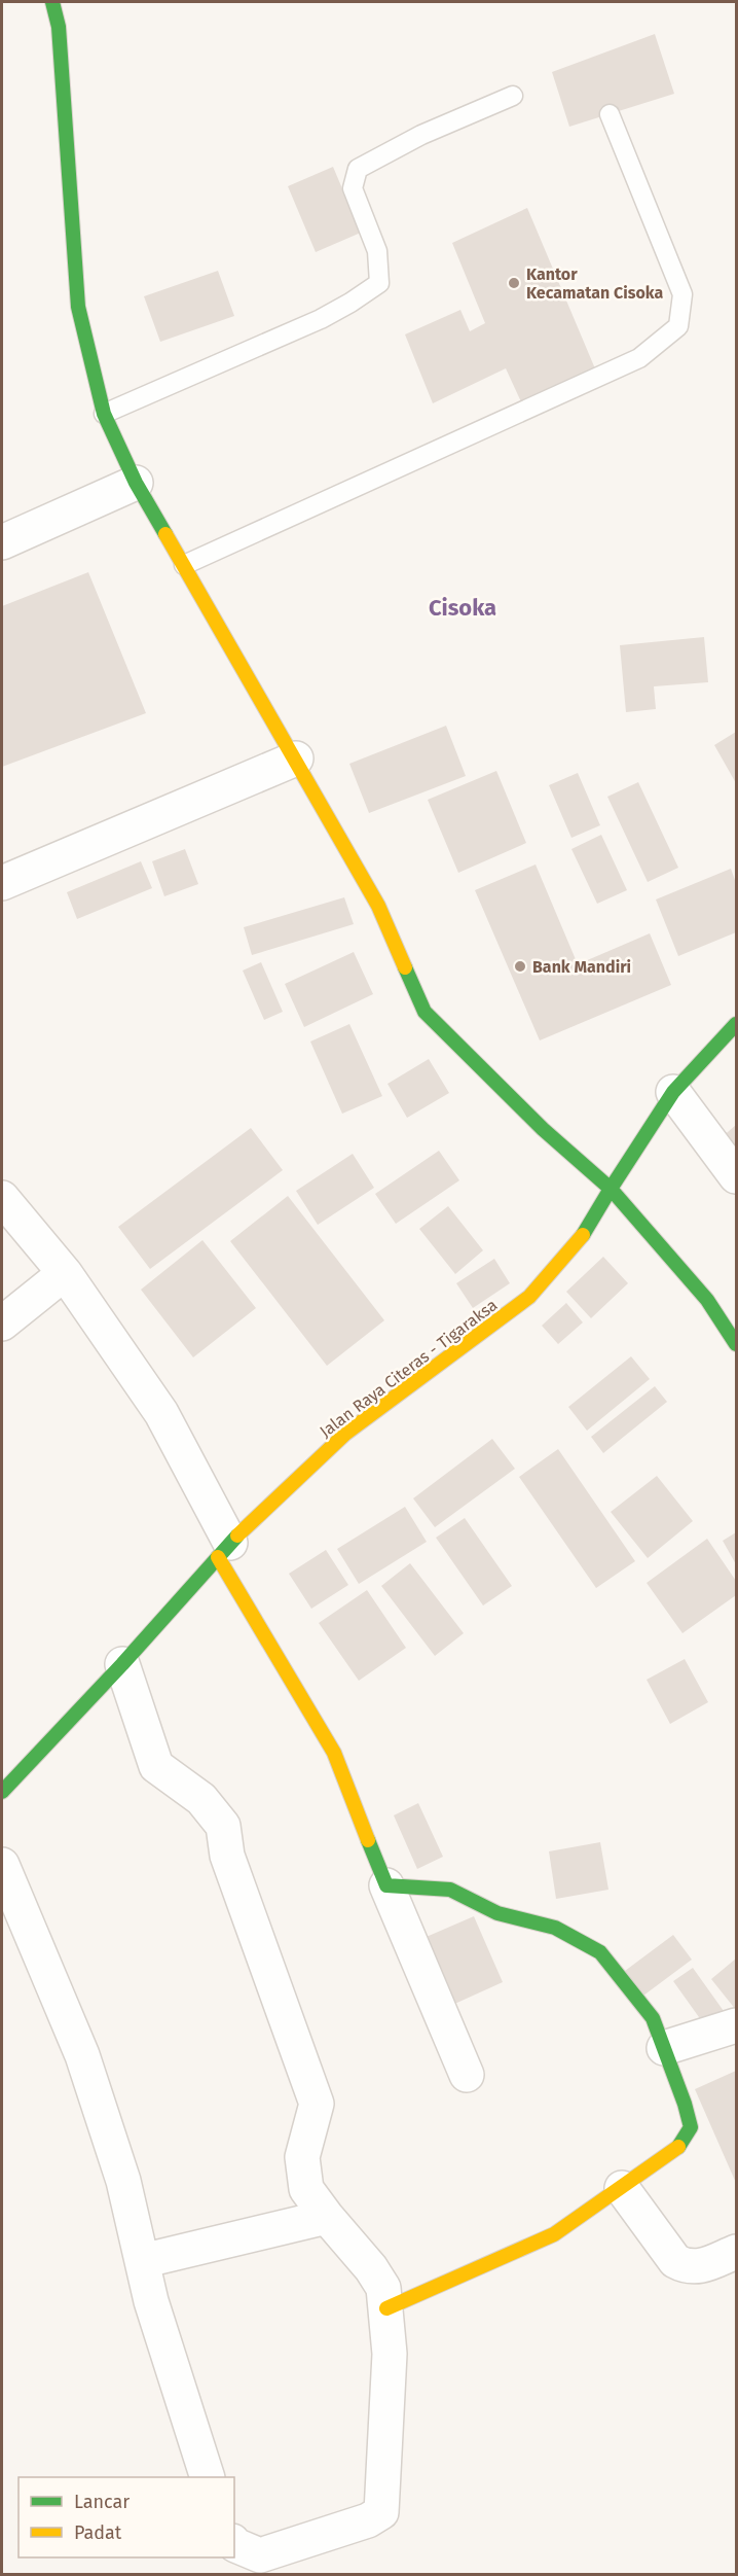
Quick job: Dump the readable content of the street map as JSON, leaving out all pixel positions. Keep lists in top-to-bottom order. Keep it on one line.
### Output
{"streets":{"street":["Jalan Raya Citeras - Tigaraksa"]},"districts":["Cisoka"],"places":["Kantor Kecamatan Cisoka","Bank Mandiri"],"legend":["Lancar","Padat"]}
